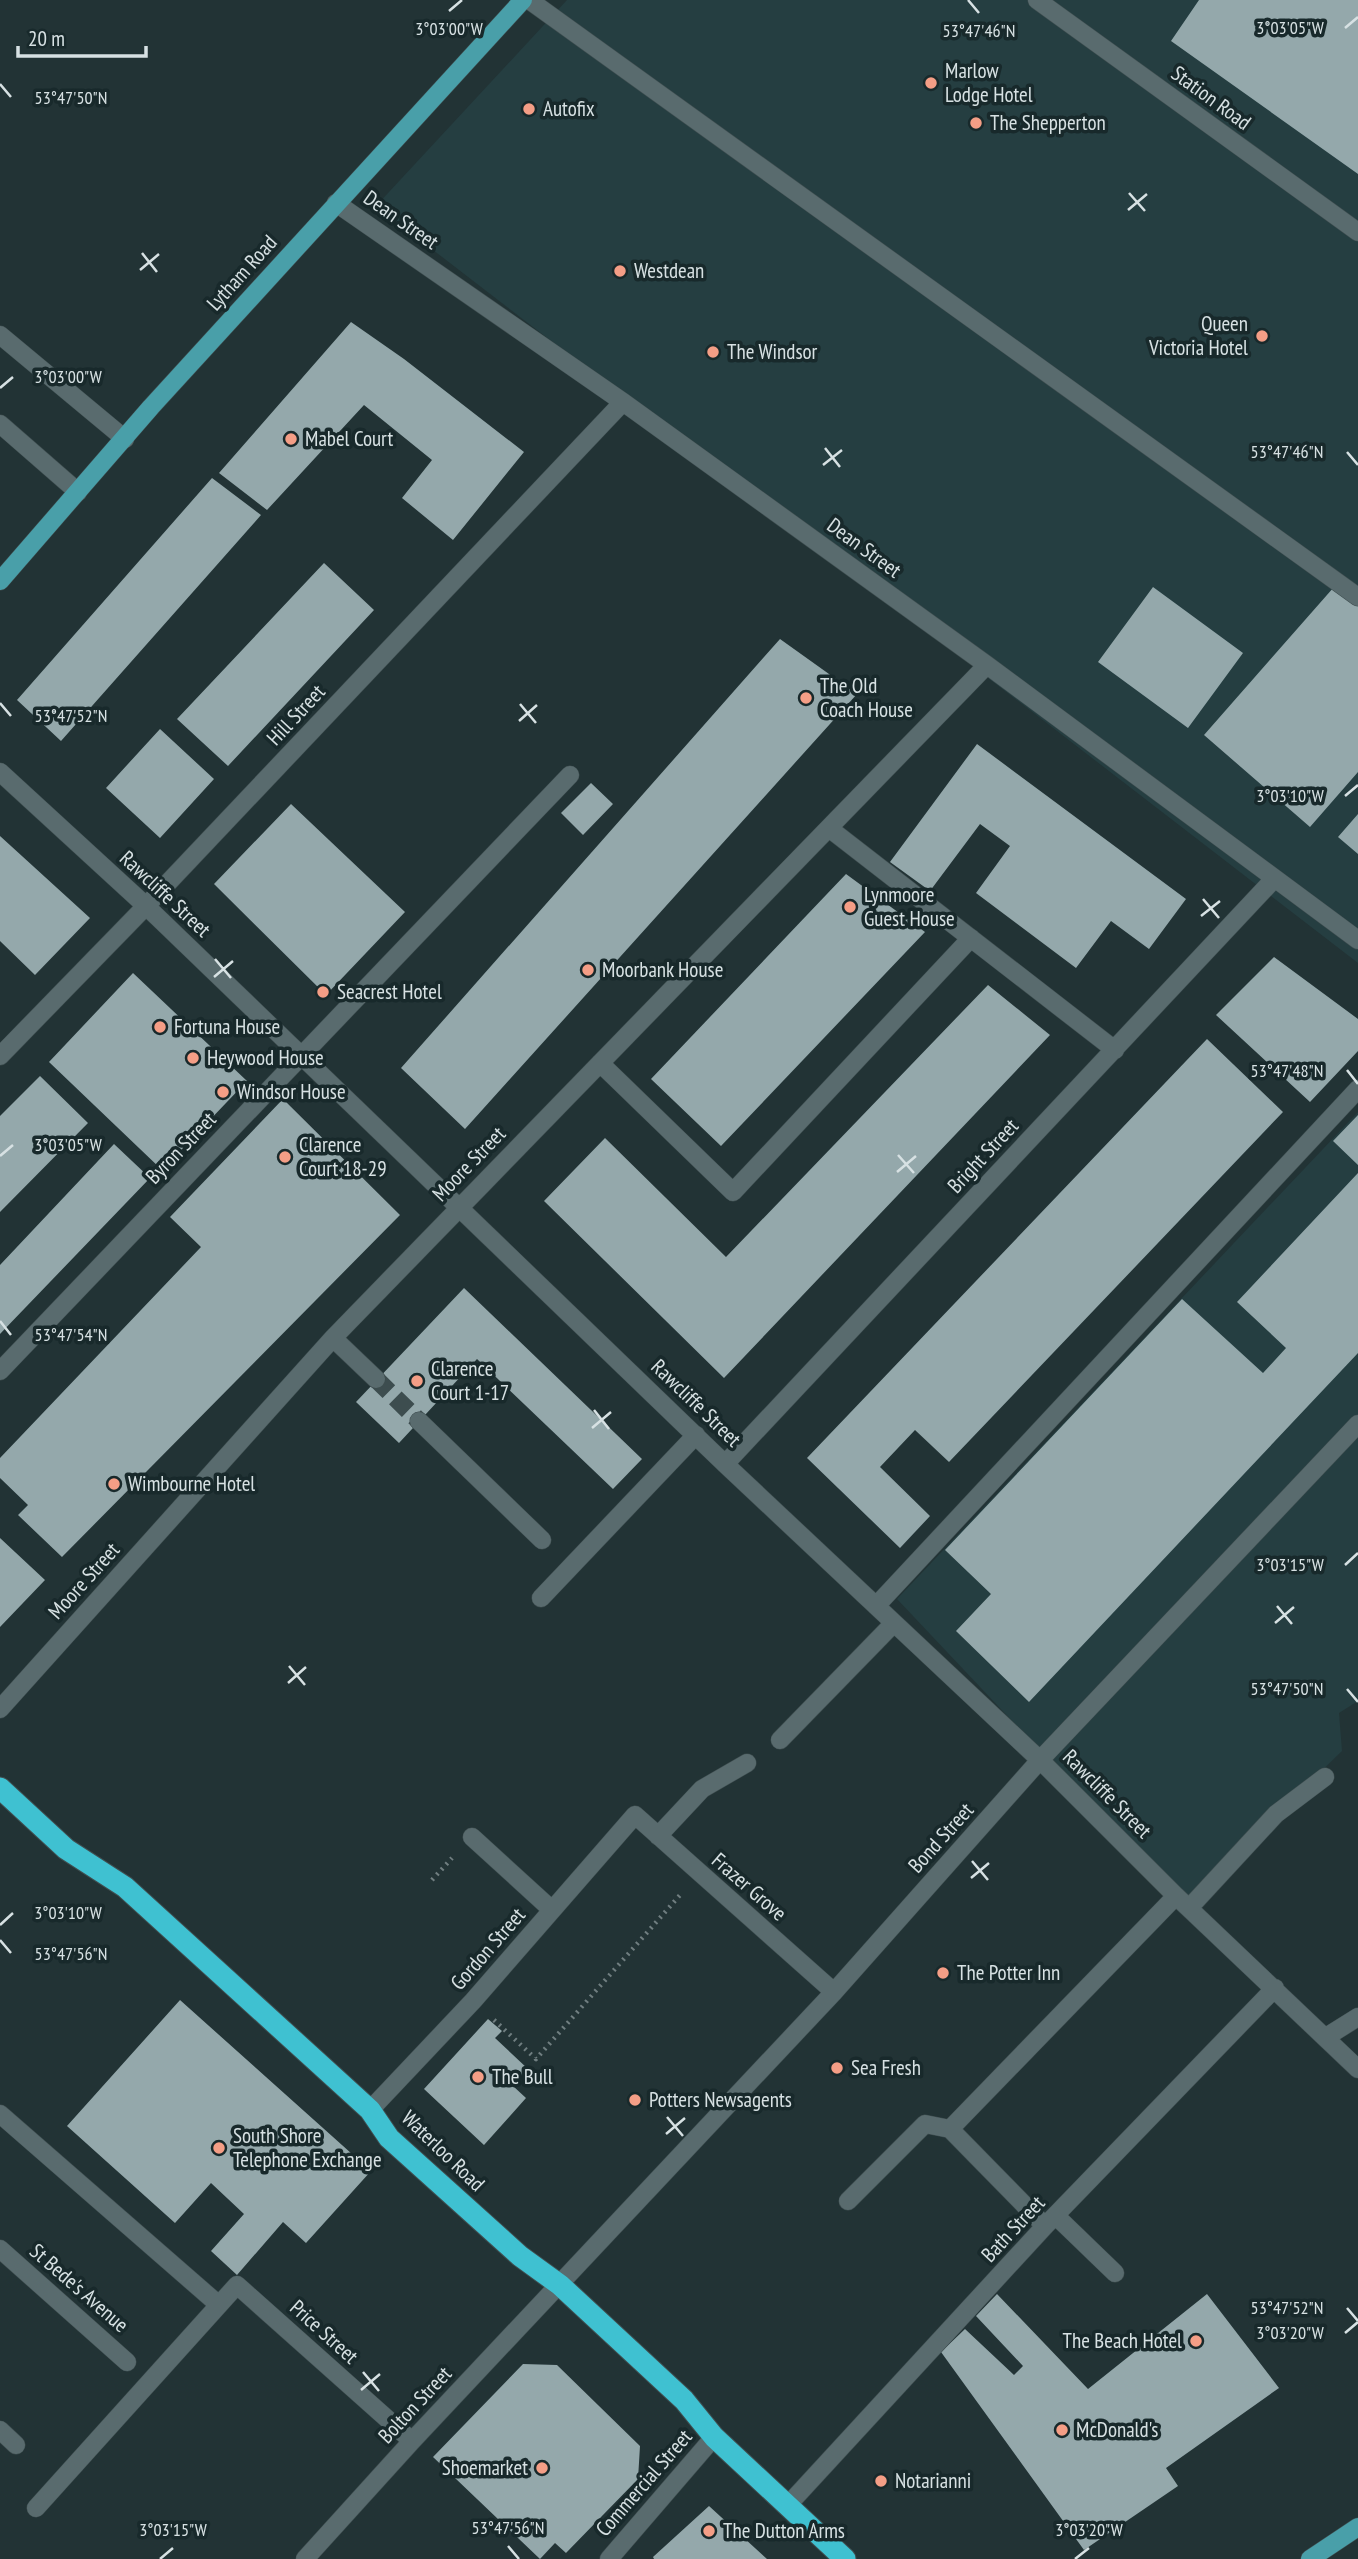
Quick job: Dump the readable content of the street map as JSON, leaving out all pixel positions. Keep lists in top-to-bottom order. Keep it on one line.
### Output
{"streets":{"highway":["Waterloo Road"],"main road":["Lytham Road"],"street":["Station Road","Dean Street","Hill Street","Rawcliffe Street","Byron Street","Bright Street","Moore Street","Bond Street","Frazer Grove","Gordon Street","Bath Street","St Bede's Avenue","Price Street","Bolton Street","Commercial Street"]},"crossings":[["Dean Street","Lytham Road"],["Dean Street","Hill Street"],["Dean Street","Bright Street"],["Dean Street","Moore Street"],["Hill Street","Rawcliffe Street"],["Rawcliffe Street","Byron Street"],["Rawcliffe Street","Bright Street"],["Rawcliffe Street","Moore Street"],["Rawcliffe Street","Bond Street"],["Rawcliffe Street","Bath Street"],["Bond Street","Frazer Grove"],["Bond Street","Waterloo Road"],["Bond Street","Bolton Street"],["Frazer Grove","Gordon Street"],["Gordon Street","Waterloo Road"],["Waterloo Road","Bath Street"],["Waterloo Road","Bolton Street"],["Waterloo Road","Commercial Street"],["Price Street","Bolton Street"]],"places":["Marlow Lodge Hotel","Autofix","The Shepperton","Westdean","Queen Victoria Hotel","The Windsor","Mabel Court","The Old Coach House","Lynmoore Guest House","Moorbank House","Seacrest Hotel","Fortuna House","Heywood House","Windsor House","Clarence Court 18-29","Clarence Court 1-17","Wimbourne Hotel","The Potter Inn","Sea Fresh","The Bull","Potters Newsagents","South Shore Telephone Exchange","The Beach Hotel","McDonald's","Shoemarket","Notarianni","The Dutton Arms"],"scale_bar":"20 m","coordinates":["3°03'05\"W","3°03'00\"W","53°47'46\"N","53°47'50\"N","53°47'52\"N","3°03'10\"W","53°47'48\"N","53°47'54\"N","3°03'15\"W","53°47'56\"N","3°03'20\"W"]}
